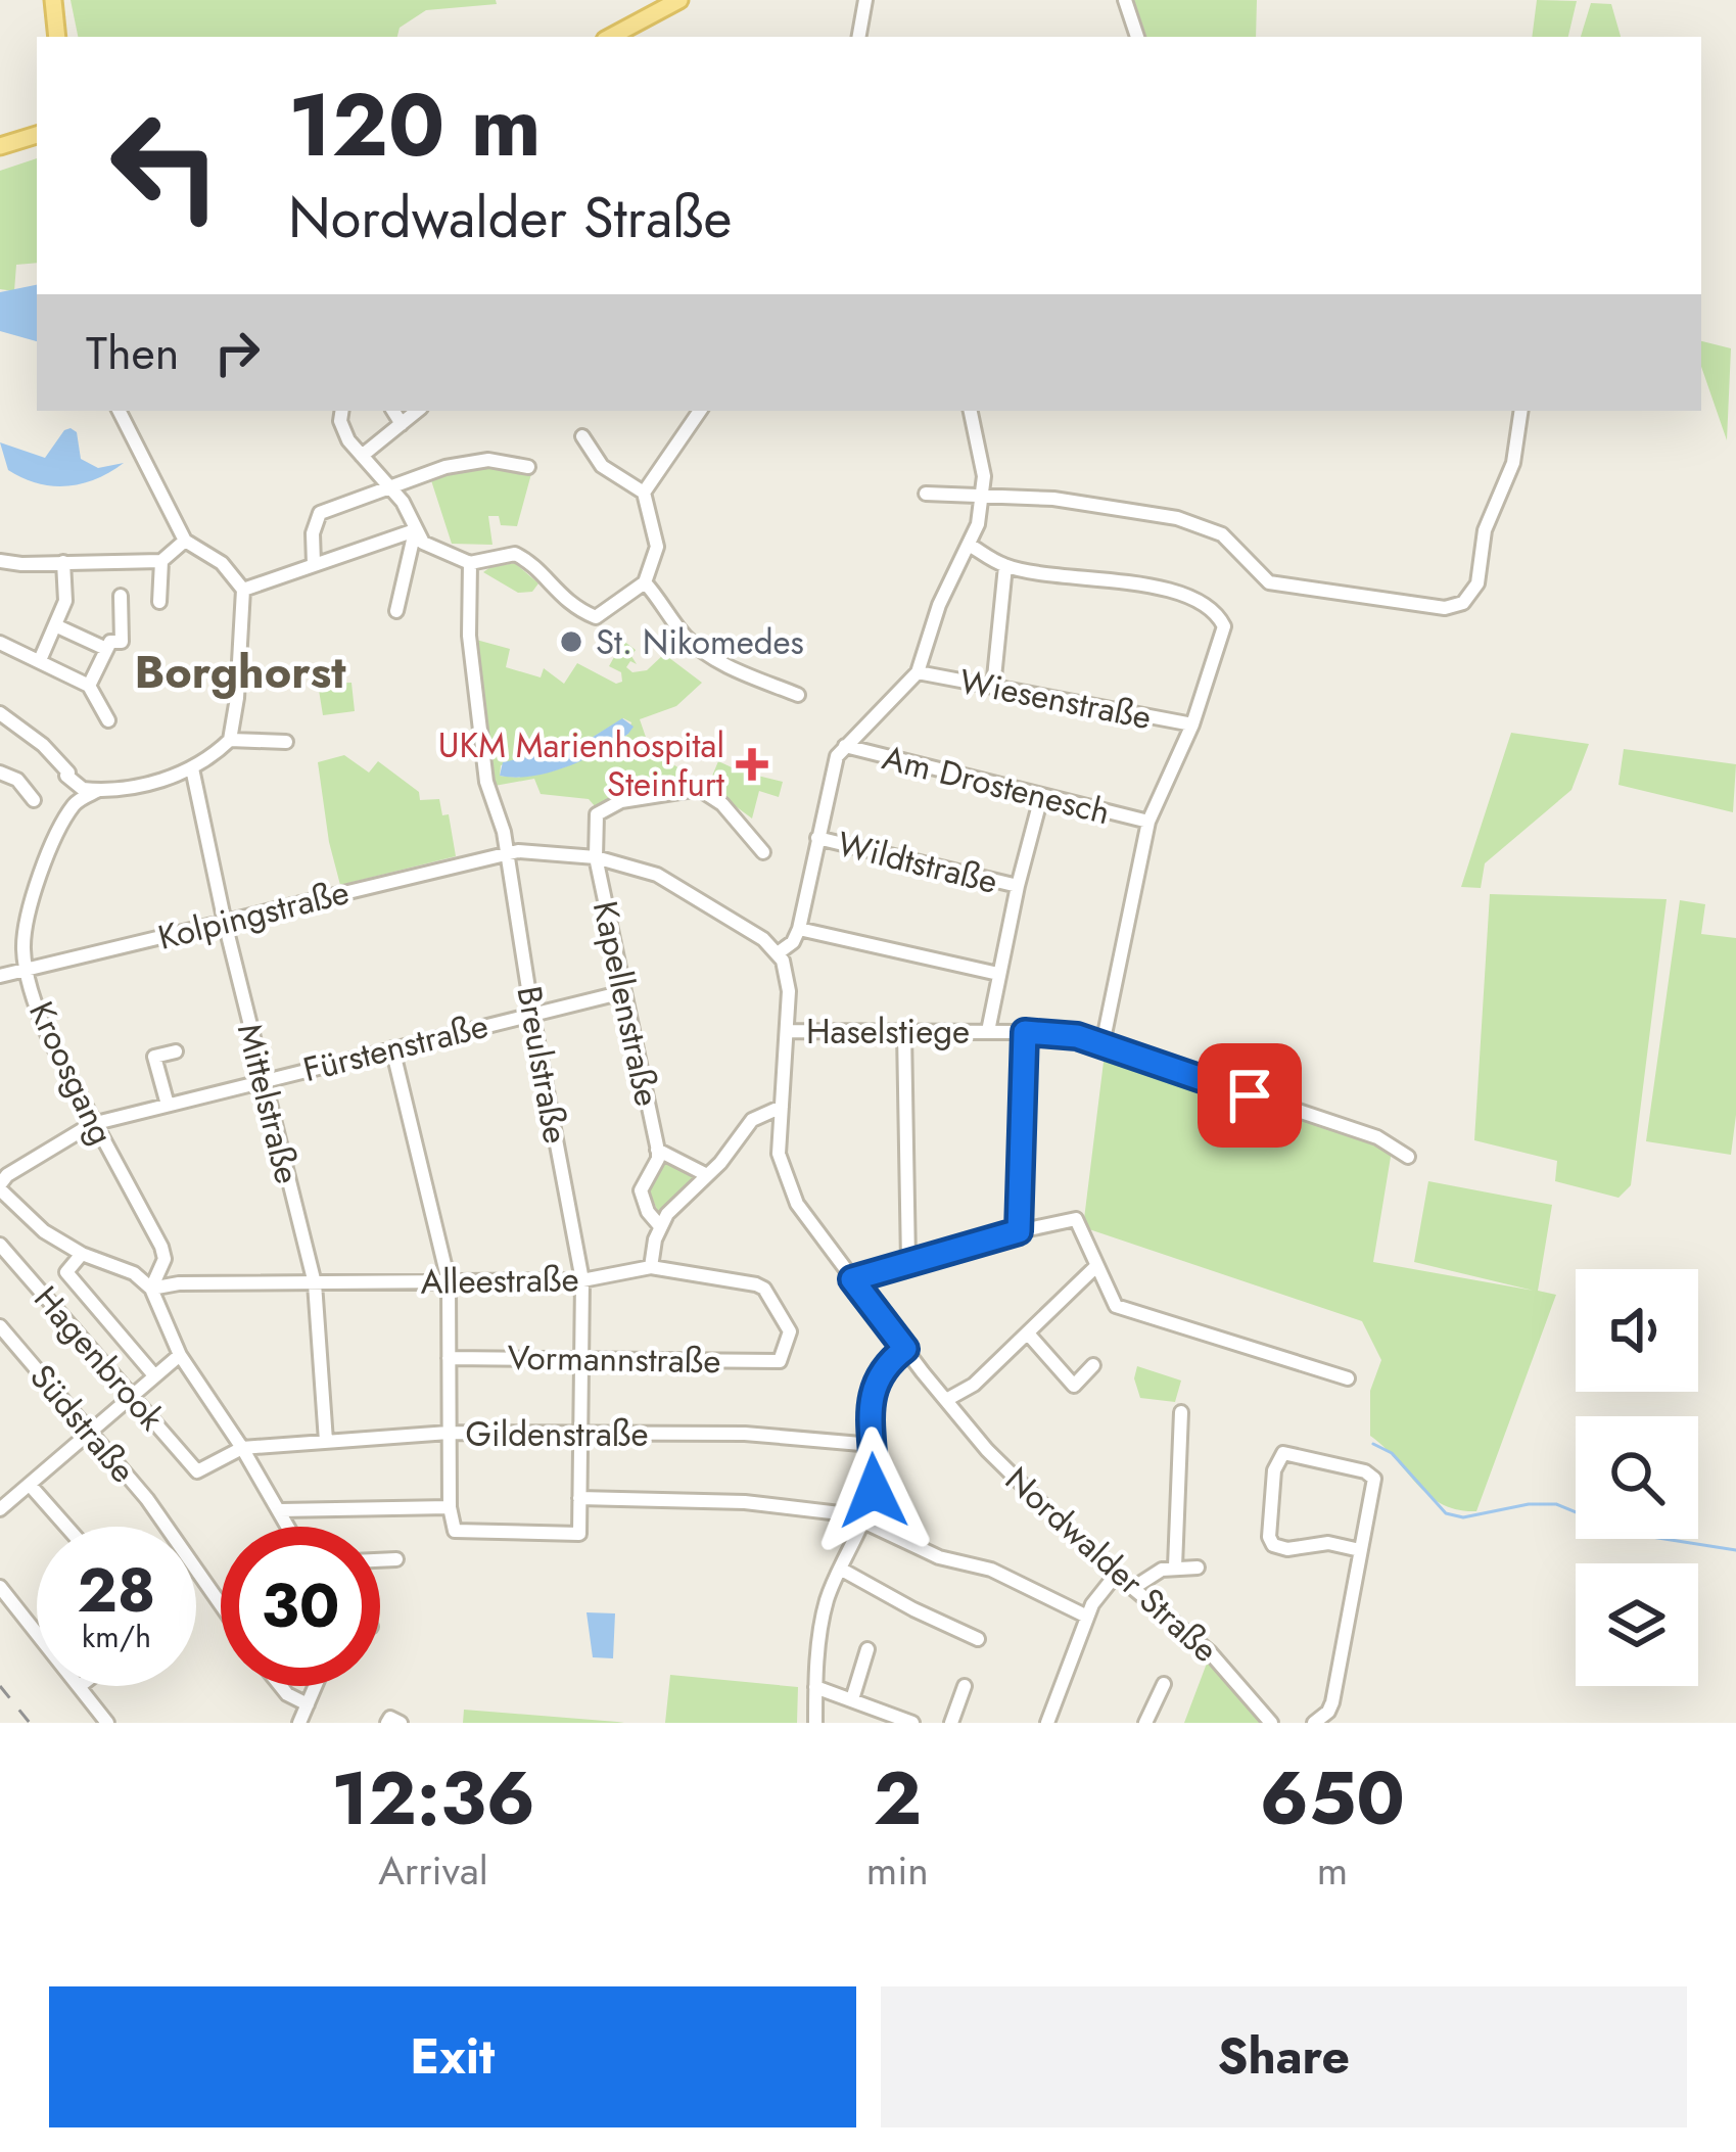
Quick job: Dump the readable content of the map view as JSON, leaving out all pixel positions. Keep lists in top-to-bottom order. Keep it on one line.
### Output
{"streets":{"street":["Wiesenstraße","Am Drostenesch","Wildtstraße","Kolpingstraße","Kapellenstraße","Haselstiege","Fürstenstraße","Breulstraße","Kroosgang","Mittelstraße","Alleestraße","Hagenbrook","Vormannstraße","Südstraße","Gildenstraße","Nordwalder Straße"]},"crossings":[["Kolpingstraße","Breulstraße"],["Kolpingstraße","Kroosgang"],["Kolpingstraße","Mittelstraße"],["Kapellenstraße","Fürstenstraße"],["Kapellenstraße","Alleestraße"],["Kapellenstraße","Nordwalder Straße"],["Haselstiege","Nordwalder Straße"],["Fürstenstraße","Breulstraße"],["Fürstenstraße","Kroosgang"],["Fürstenstraße","Mittelstraße"],["Breulstraße","Alleestraße"],["Breulstraße","Vormannstraße"],["Breulstraße","Gildenstraße"],["Kroosgang","Alleestraße"],["Mittelstraße","Alleestraße"],["Mittelstraße","Gildenstraße"],["Alleestraße","Vormannstraße"],["Hagenbrook","Gildenstraße"]],"districts":["Borghorst"],"places":{"other":["St. Nikomedes"],"health":["UKM Marienhospital Steinfurt"]},"page":{"turn":["120 m","Nordwalder Straße"],"then":"Then","speed":"28 km/h","limit":"30","eta":["12:36","Arrival","2","min","650","m"],"buttons":["Exit","Share"]}}
